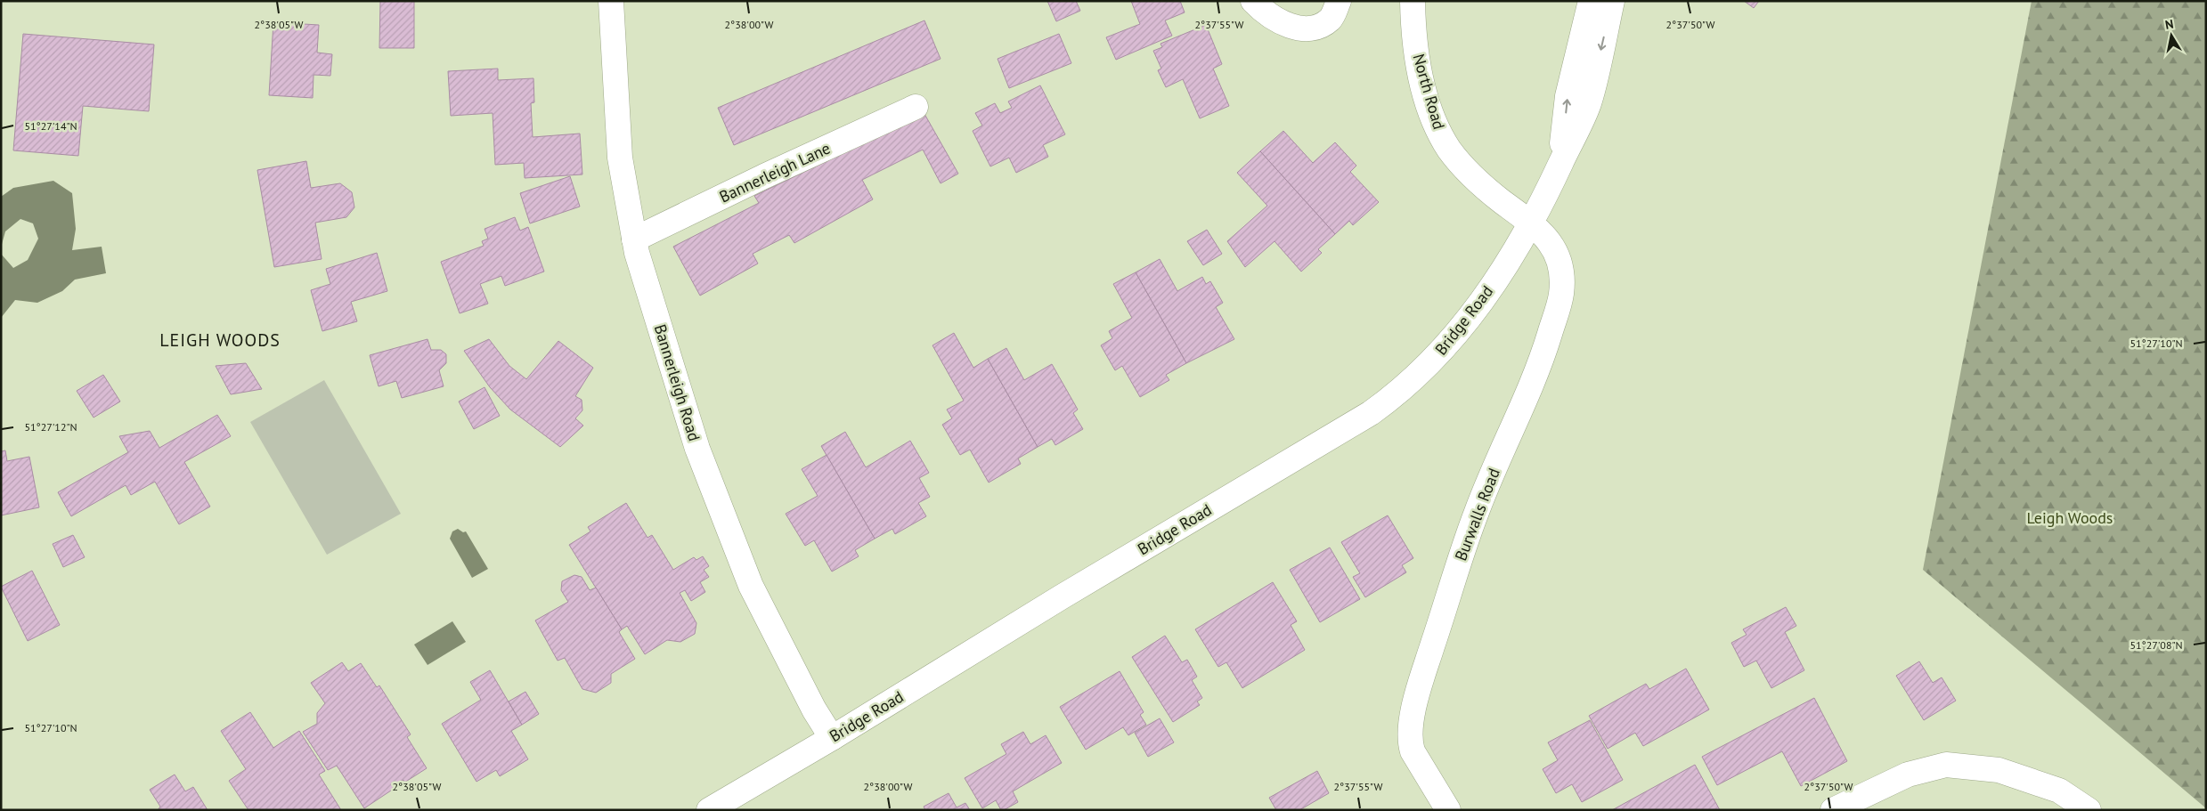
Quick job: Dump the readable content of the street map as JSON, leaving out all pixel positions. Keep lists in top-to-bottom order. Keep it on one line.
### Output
{"streets":{"street":["North Road","Bannerleigh Lane","Bridge Road","Bannerleigh Road","Burwalls Road"]},"crossings":[["North Road","Bridge Road"],["North Road","Burwalls Road"],["Bannerleigh Lane","Bannerleigh Road"],["Bridge Road","Bannerleigh Road"],["Bridge Road","Burwalls Road"]],"districts":["LEIGH WOODS"],"parks":["Leigh Woods"],"north":"top","coordinates":["2°38'05\"W","2°38'00\"W","2°37'55\"W","2°37'50\"W","51°27'14\"N","51°27'10\"N","51°27'12\"N","51°27'08\"N"]}
